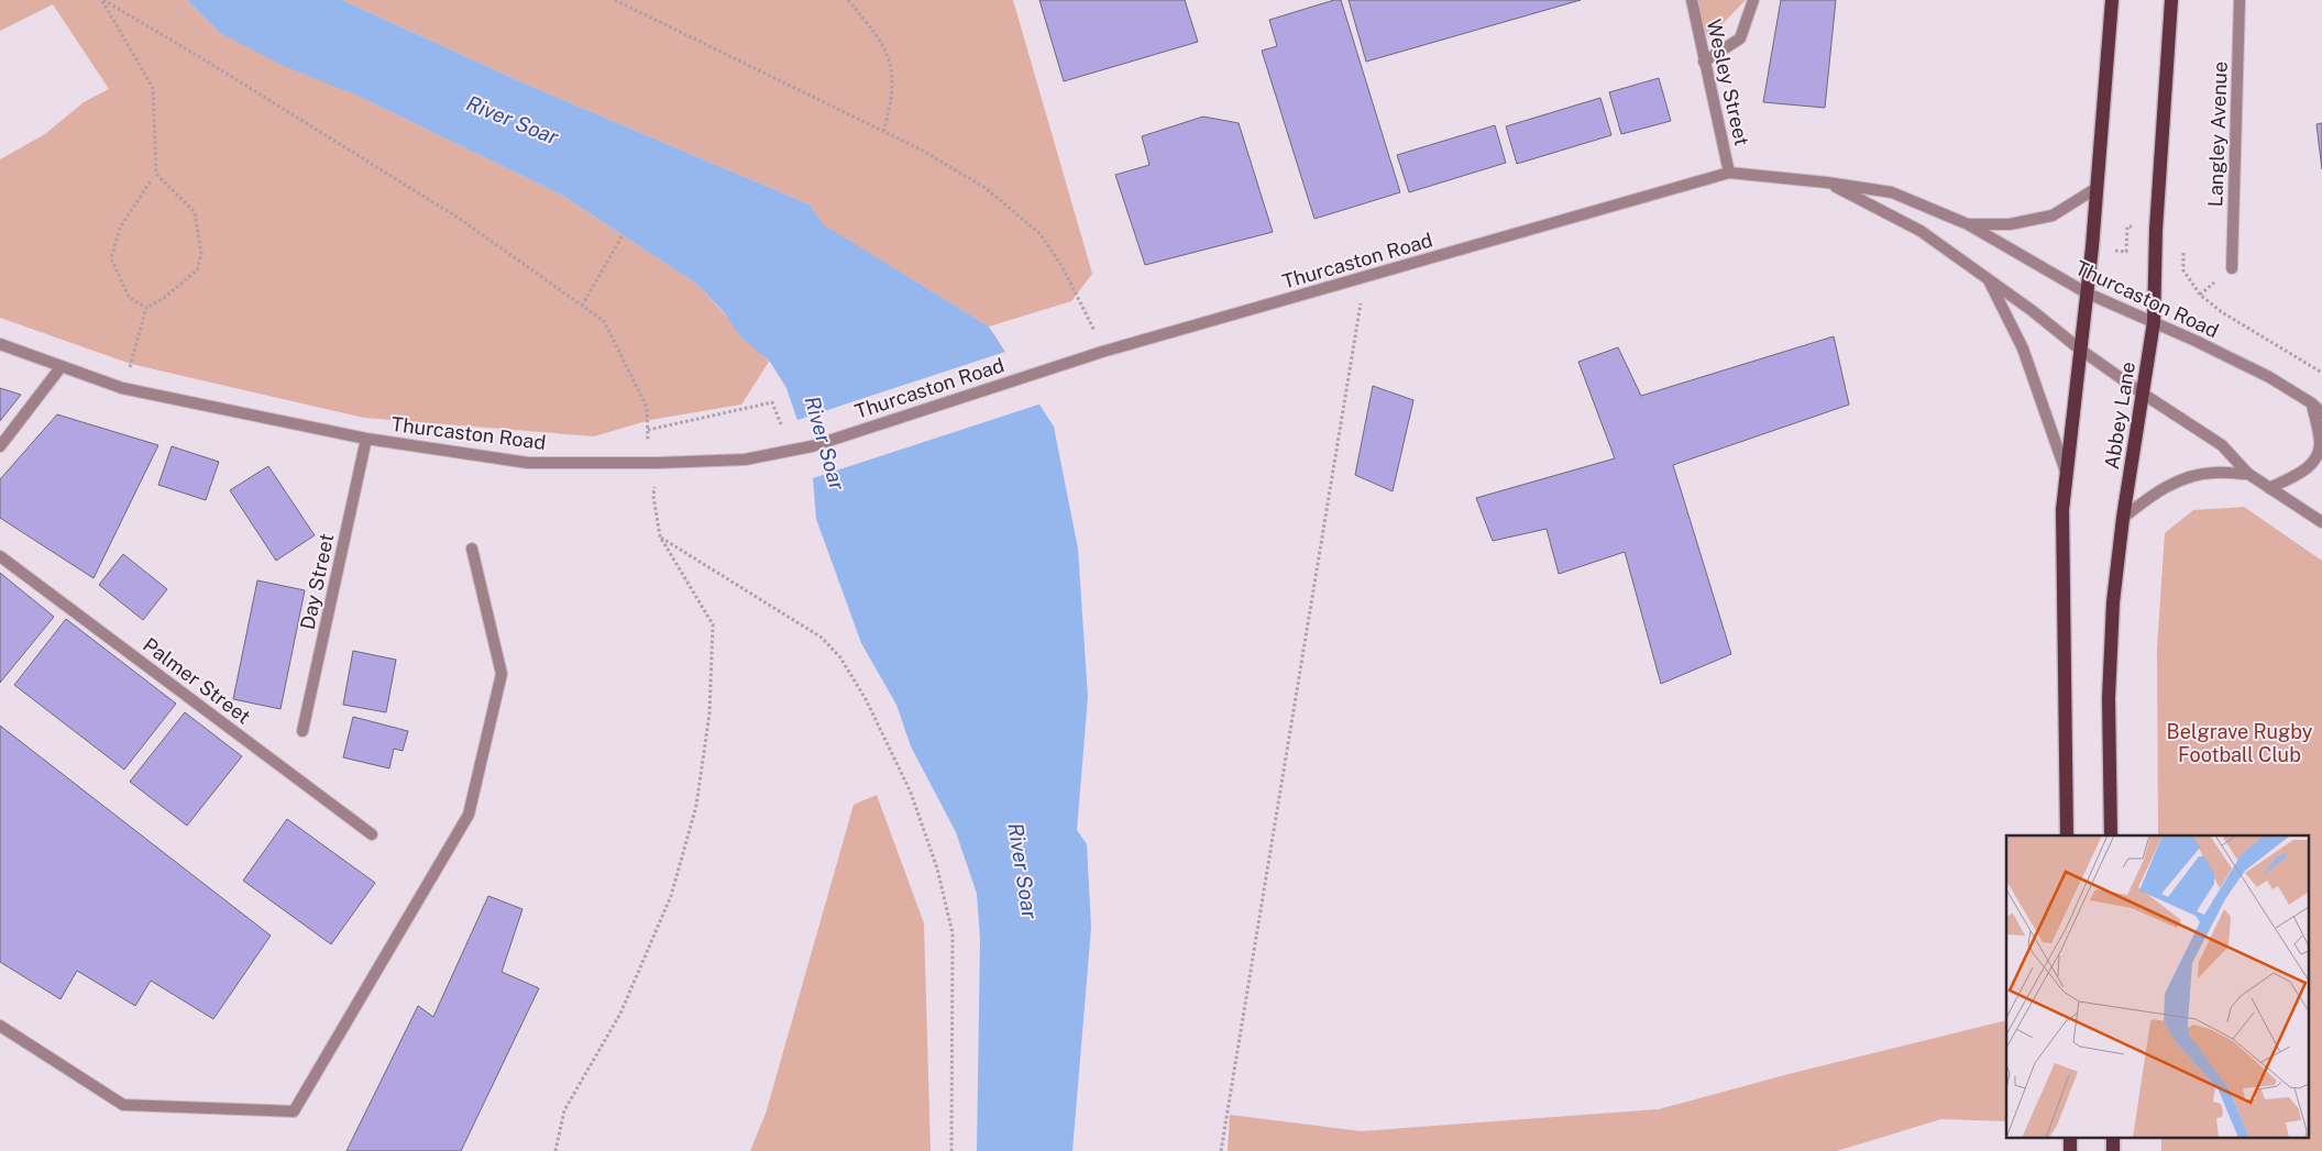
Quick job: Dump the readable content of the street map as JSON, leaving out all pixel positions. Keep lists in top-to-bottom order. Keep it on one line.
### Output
{"streets":{"main road":["Abbey Lane"],"street":["Wesley Street","Langley Avenue","Thurcaston Road","Day Street","Palmer Street"]},"crossings":[["Wesley Street","Thurcaston Road"],["Thurcaston Road","Abbey Lane"],["Thurcaston Road","Day Street"]],"water":["River Soar"],"parks":["Belgrave Rugby Football Club"]}
